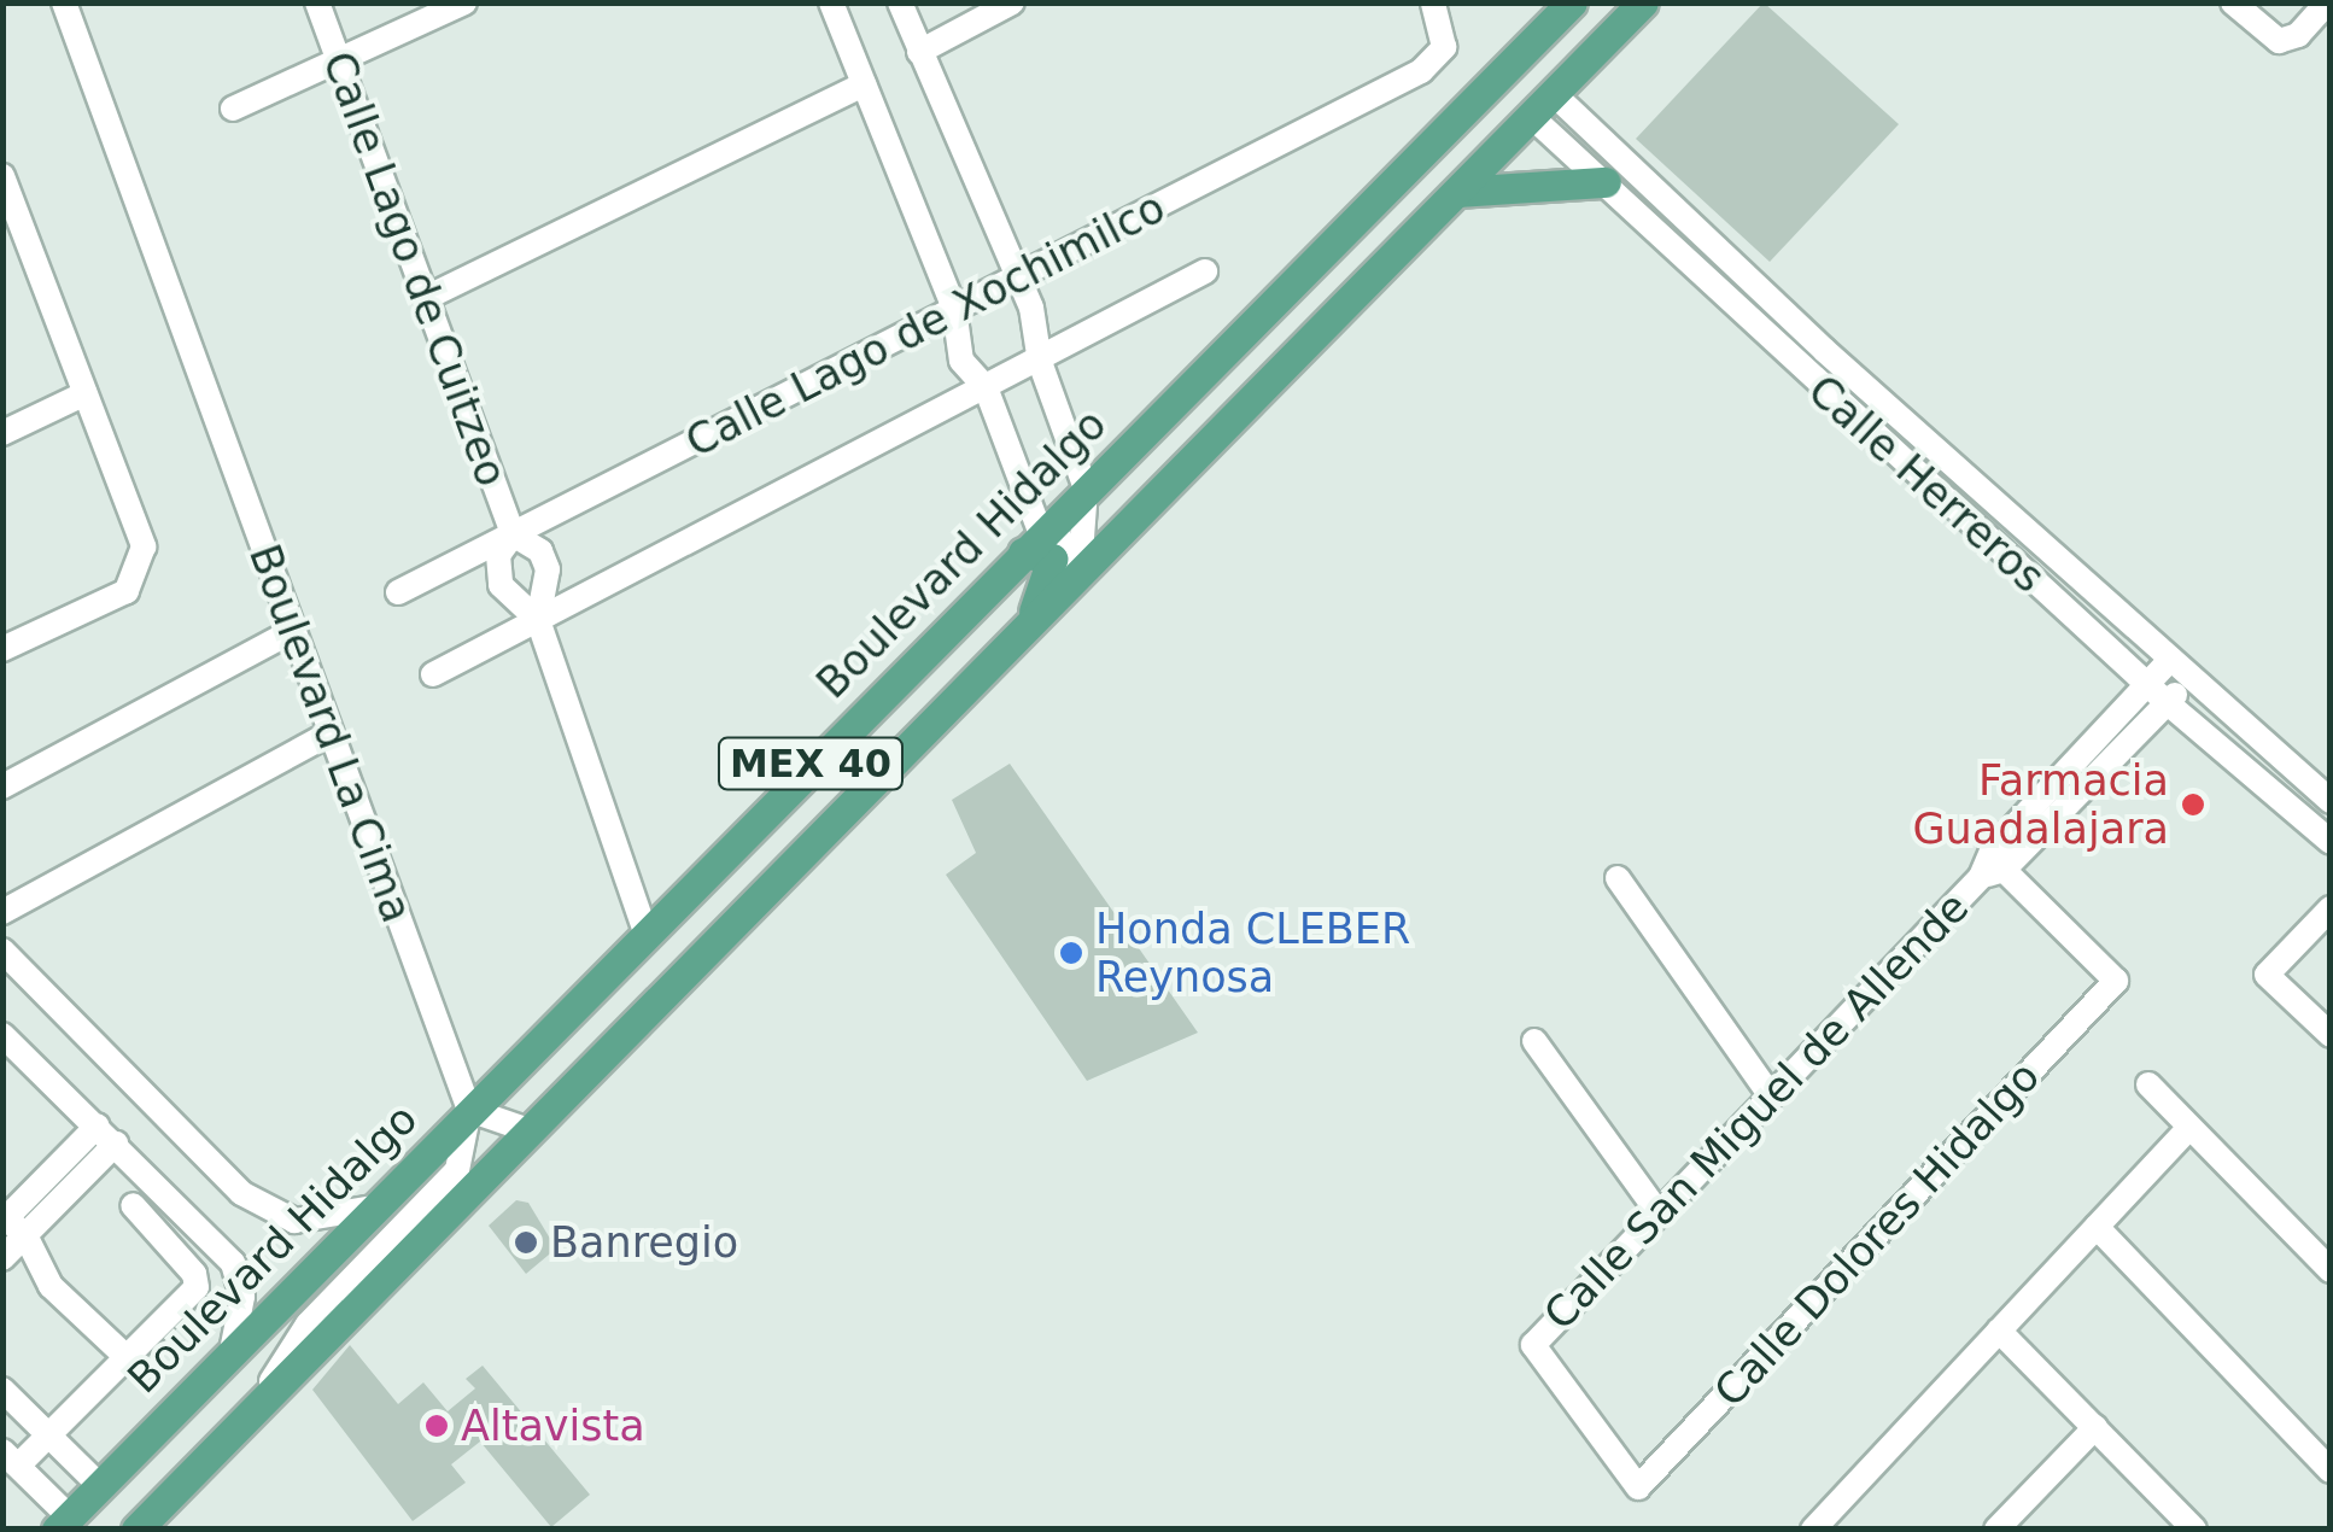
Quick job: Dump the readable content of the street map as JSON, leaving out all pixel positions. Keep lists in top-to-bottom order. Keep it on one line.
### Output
{"streets":{"main road":["Boulevard Hidalgo","MEX 40"],"street":["Calle Lago de Cuitzeo","Calle Lago de Xochimilco","Calle Herreros","Boulevard La Cima","Calle San Miguel de Allende","Calle Dolores Hidalgo"]},"crossings":[["Calle Lago de Cuitzeo","Calle Lago de Xochimilco"],["Calle Herreros","MEX 40"],["Boulevard Hidalgo","Boulevard La Cima"],["Calle San Miguel de Allende","Calle Dolores Hidalgo"]],"places":["Farmacia Guadalajara","Honda CLEBER Reynosa","Banregio","Altavista"]}
